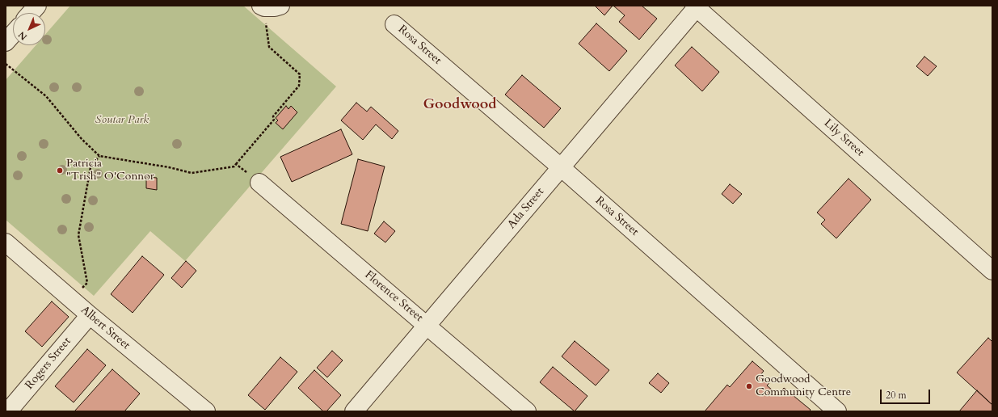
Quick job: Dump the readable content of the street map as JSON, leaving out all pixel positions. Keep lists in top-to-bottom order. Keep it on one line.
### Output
{"streets":{"street":["Rosa Street","Lily Street","Ada Street","Florence Street","Albert Street","Rogers Street"]},"crossings":[["Rosa Street","Ada Street"],["Lily Street","Ada Street"],["Ada Street","Florence Street"],["Albert Street","Rogers Street"]],"districts":["Goodwood"],"parks":["Soutar Park"],"places":["Patricia \"Trish\" O'Connor","Goodwood Community Centre"],"scale_bar":"20 m","north":"bottom left"}
